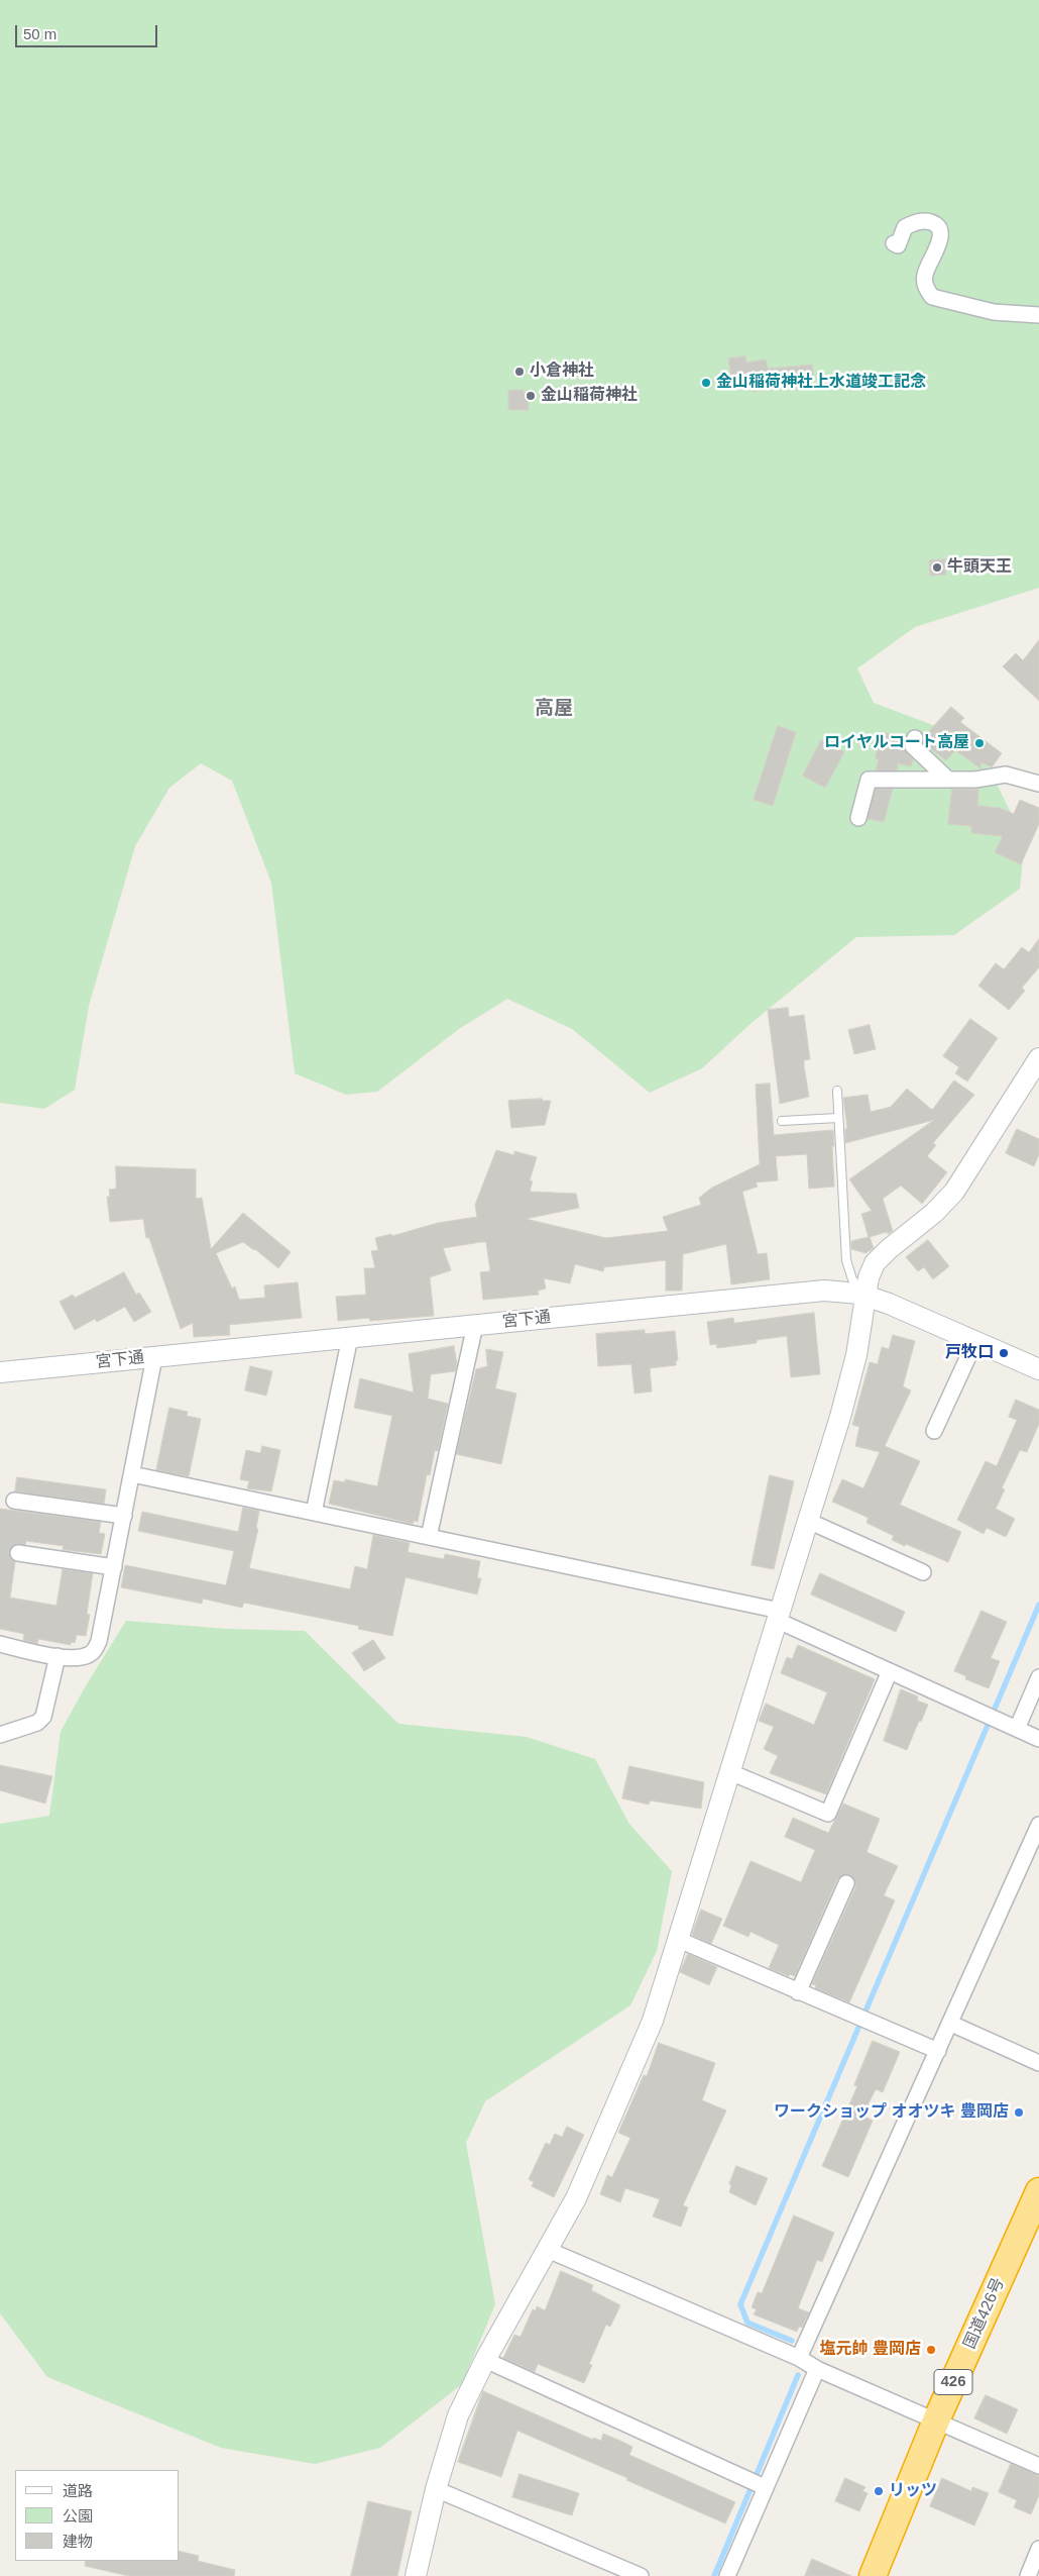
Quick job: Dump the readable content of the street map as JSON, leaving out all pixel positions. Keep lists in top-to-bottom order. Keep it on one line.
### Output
{"streets":{"highway":["国道426号","426"],"street":["宮下通"]},"districts":["高屋"],"places":["小倉神社","金山稲荷神社上水道竣工記念","金山稲荷神社","牛頭天王","ロイヤルコート高屋","戸牧口","ワークショップ オオツキ 豊岡店","塩元帥 豊岡店","リッツ"],"legend":["道路","公園","建物"],"scale_bar":"50 m"}
